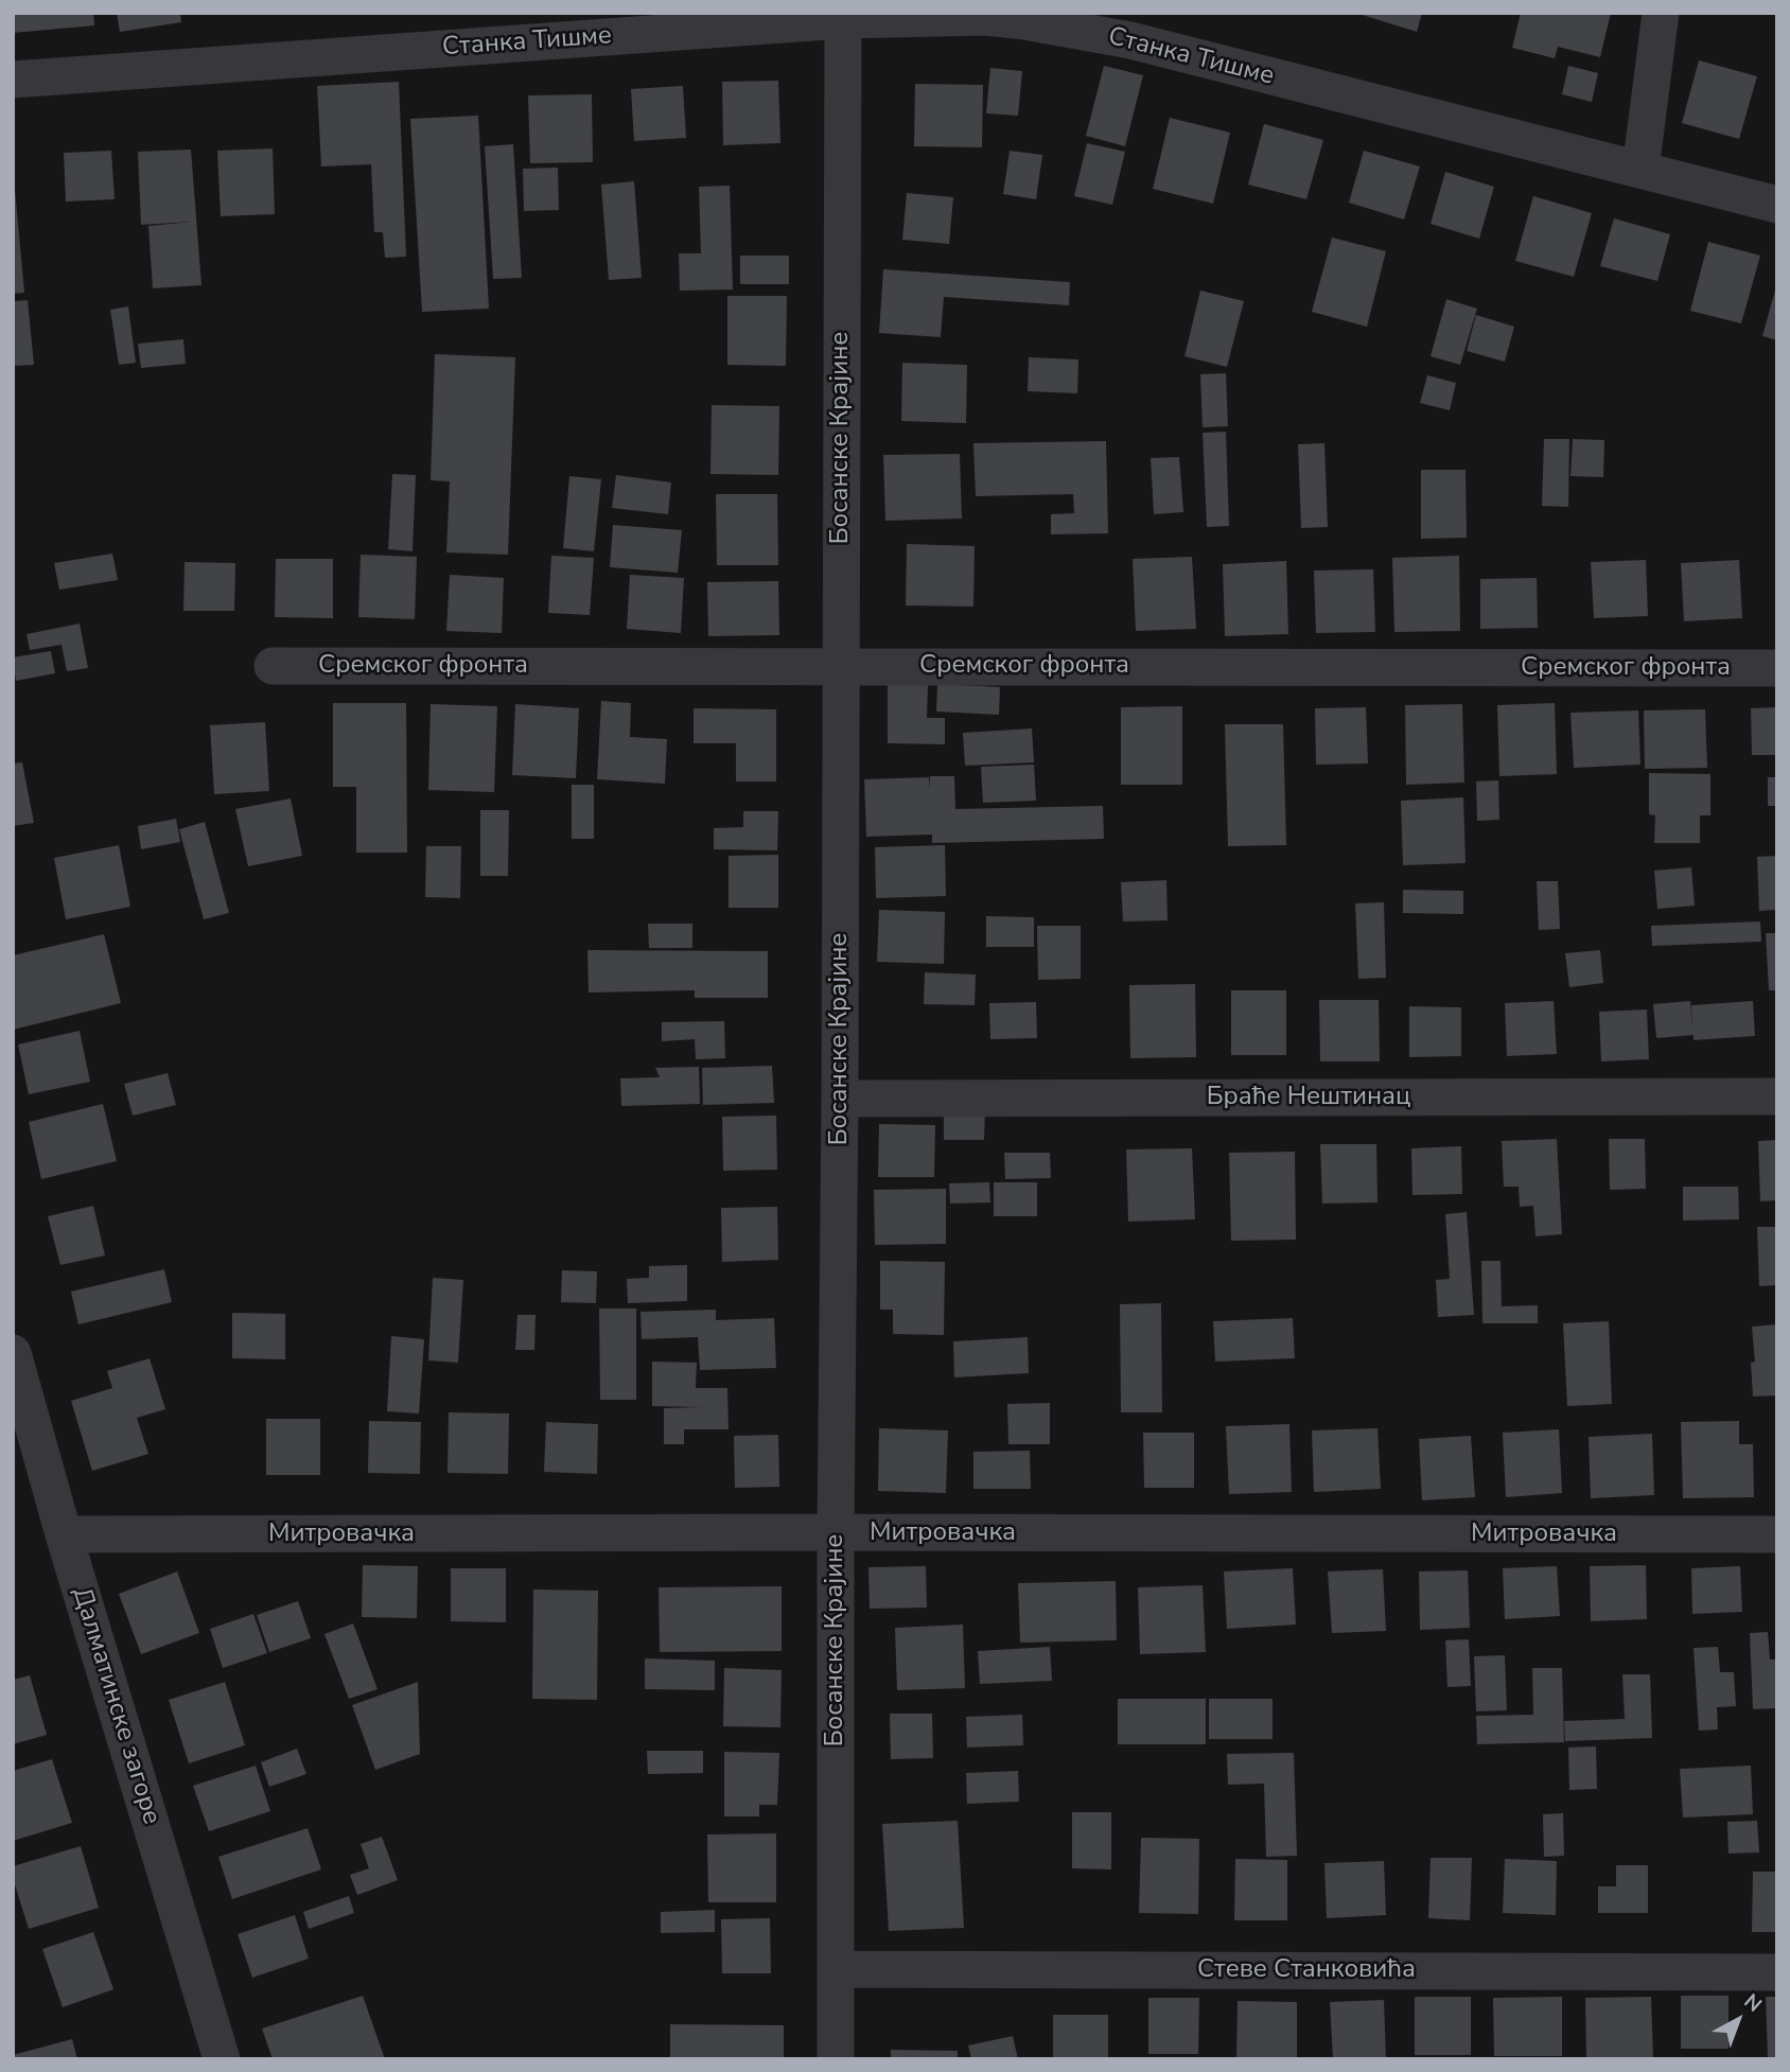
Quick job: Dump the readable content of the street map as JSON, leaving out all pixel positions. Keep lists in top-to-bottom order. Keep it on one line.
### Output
{"streets":{"street":["Станка Тишме","Босанске Крајине","Сремског фронта","Браће Нештинац","Митровачка","Далматинске загоре","Стеве Станковића"]},"crossings":[["Станка Тишме","Босанске Крајине"],["Босанске Крајине","Сремског фронта"],["Босанске Крајине","Браће Нештинац"],["Босанске Крајине","Митровачка"],["Босанске Крајине","Стеве Станковића"],["Митровачка","Далматинске загоре"]],"north":"top right"}
